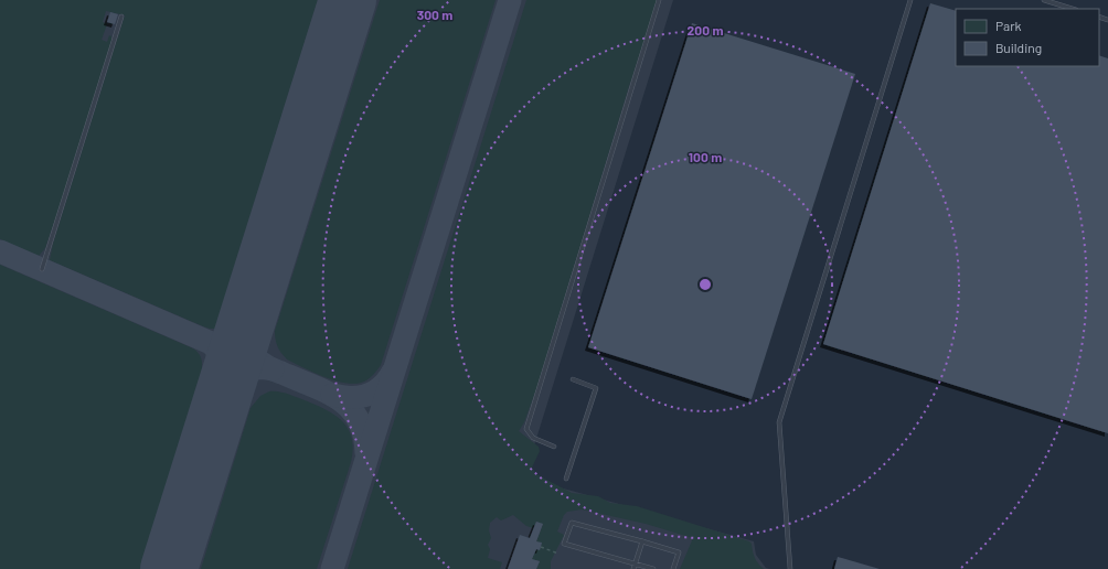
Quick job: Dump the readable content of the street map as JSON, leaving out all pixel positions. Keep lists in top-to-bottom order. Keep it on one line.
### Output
{"legend":["Park","Building"],"rings":["300 m","200 m","100 m"]}
